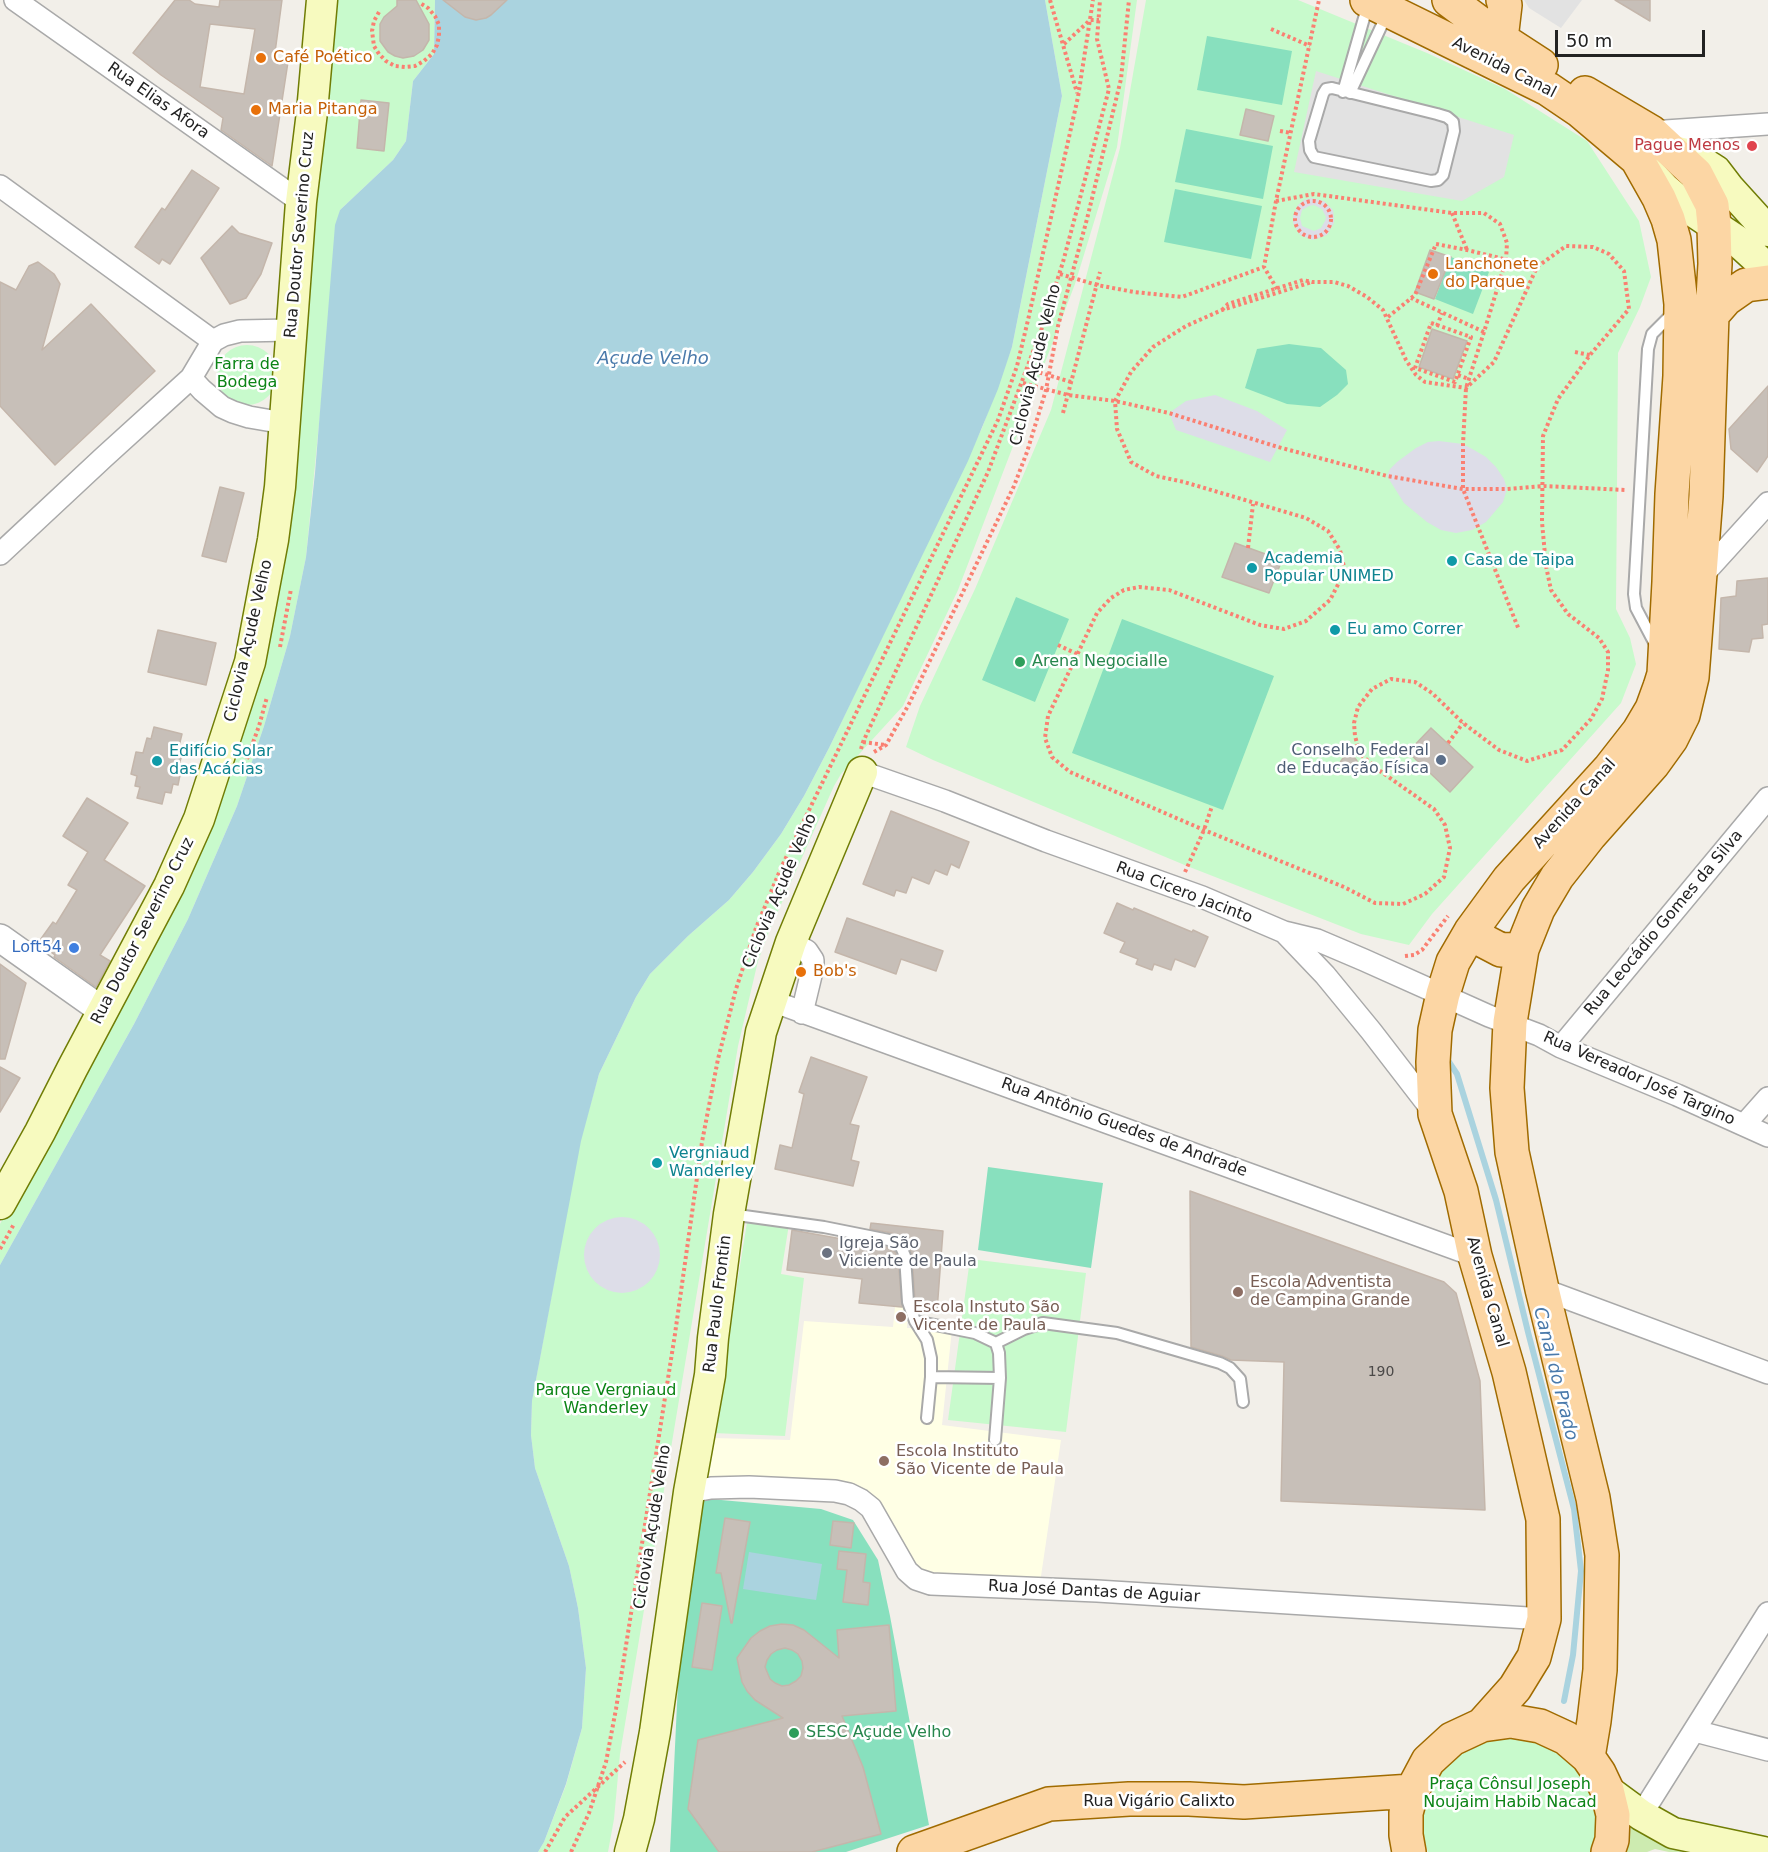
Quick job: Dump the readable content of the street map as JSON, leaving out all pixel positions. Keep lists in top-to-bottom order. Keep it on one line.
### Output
{"streets":{"main road":["Avenida Canal","Rua Doutor Severino Cruz","Rua Paulo Frontin","Rua Vigário Calixto"],"street":["Rua Elias Afora","Rua Cicero Jacinto","Rua Leocádio Gomes da Silva","Rua Vereador José Targino","Rua Antônio Guedes de Andrade","Rua José Dantas de Aguiar"],"path":["Ciclovia Açude Velho"]},"crossings":[["Avenida Canal","Rua Cicero Jacinto"],["Avenida Canal","Rua Vereador José Targino"],["Avenida Canal","Rua Antônio Guedes de Andrade"],["Avenida Canal","Rua José Dantas de Aguiar"],["Rua Elias Afora","Rua Doutor Severino Cruz"],["Ciclovia Açude Velho","Rua Cicero Jacinto"],["Ciclovia Açude Velho","Rua Paulo Frontin"],["Rua Cicero Jacinto","Rua Paulo Frontin"],["Rua Leocádio Gomes da Silva","Rua Vereador José Targino"],["Rua Antônio Guedes de Andrade","Rua Paulo Frontin"],["Rua Paulo Frontin","Rua José Dantas de Aguiar"]],"water":["Açude Velho","Canal do Prado"],"parks":["Farra de Bodega","Parque Vergniaud Wanderley","Praça Cônsul Joseph Noujaim Habib Nacad"],"places":["Café Poético","Maria Pitanga","Pague Menos","Lanchonete do Parque","Casa de Taipa","Academia Popular UNIMED","Eu amo Correr","Arena Negocialle","Conselho Federal de Educação Física","Edifício Solar das Acácias","Loft54","Bob's","Vergniaud Wanderley","Igreja São Viciente de Paula","Escola Adventista de Campina Grande","Escola Instuto São Vicente de Paula","Escola Instituto São Vicente de Paula","SESC Açude Velho"],"house_numbers":["190"],"scale_bar":"50 m"}
